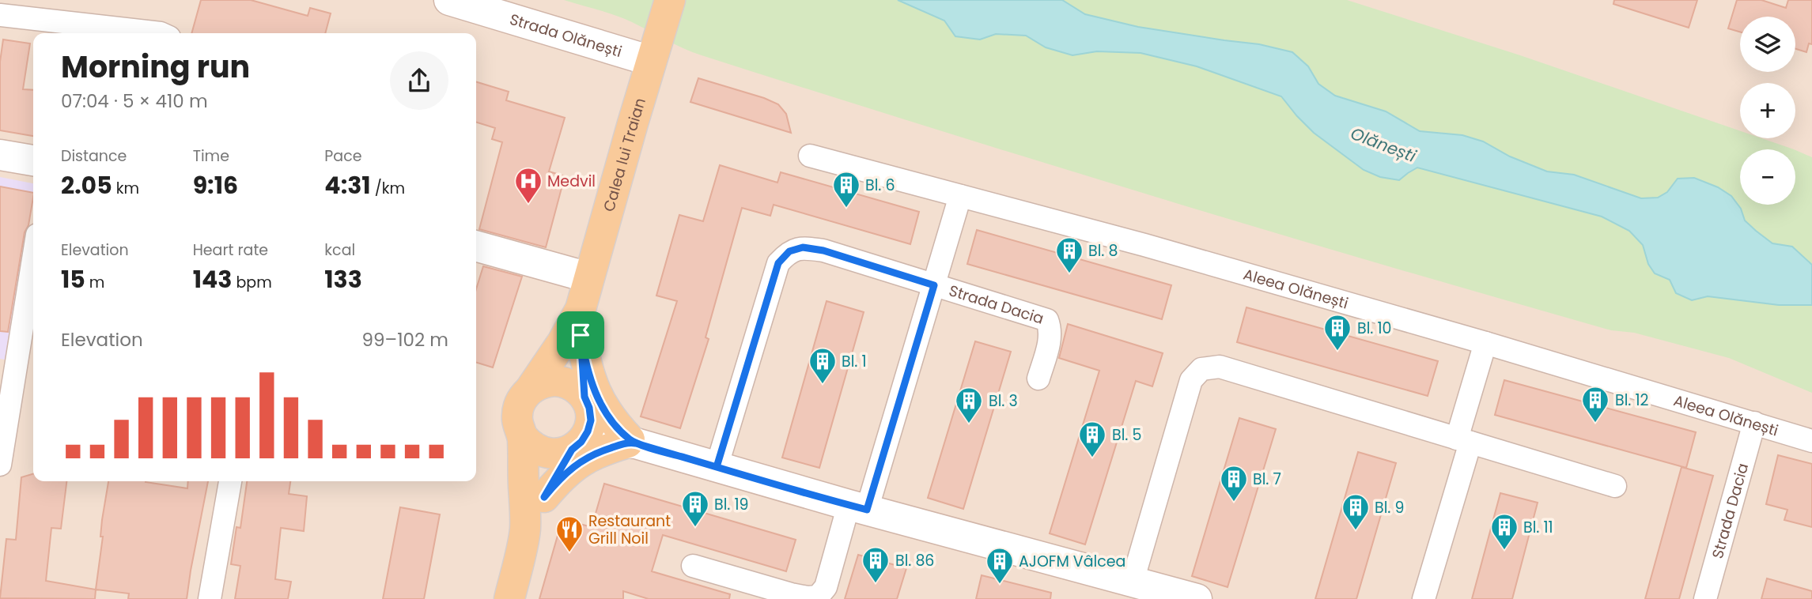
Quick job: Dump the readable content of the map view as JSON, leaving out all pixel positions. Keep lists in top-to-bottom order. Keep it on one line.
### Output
{"streets":{"main road":["Strada Olănești","Calea lui Traian"],"street":["Aleea Olănești","Strada Dacia"]},"crossings":[["Strada Olănești","Calea lui Traian"],["Aleea Olănești","Strada Dacia"]],"water":["Olănești"],"places":{"hospital":["Medvil"],"building":["Bl. 6","Bl. 8","Bl. 10","Bl. 1","Bl. 12","Bl. 3","Bl. 5","Bl. 7","Bl. 19","Bl. 9","Bl. 11","Bl. 86","AJOFM Vâlcea"],"restaurant":["Restaurant Grill Noil"]},"page":{"map_buttons":["+","−"],"heading":["Morning run","07:04 · 5 × 410 m"],"stats":[["Distance","2.05 km"],["Time","9:16"],["Pace","4:31 /km"],["Elevation","15 m"],["Heart rate","143 bpm"],["kcal","133"]],"chart":["Elevation","99–102 m"]}}
